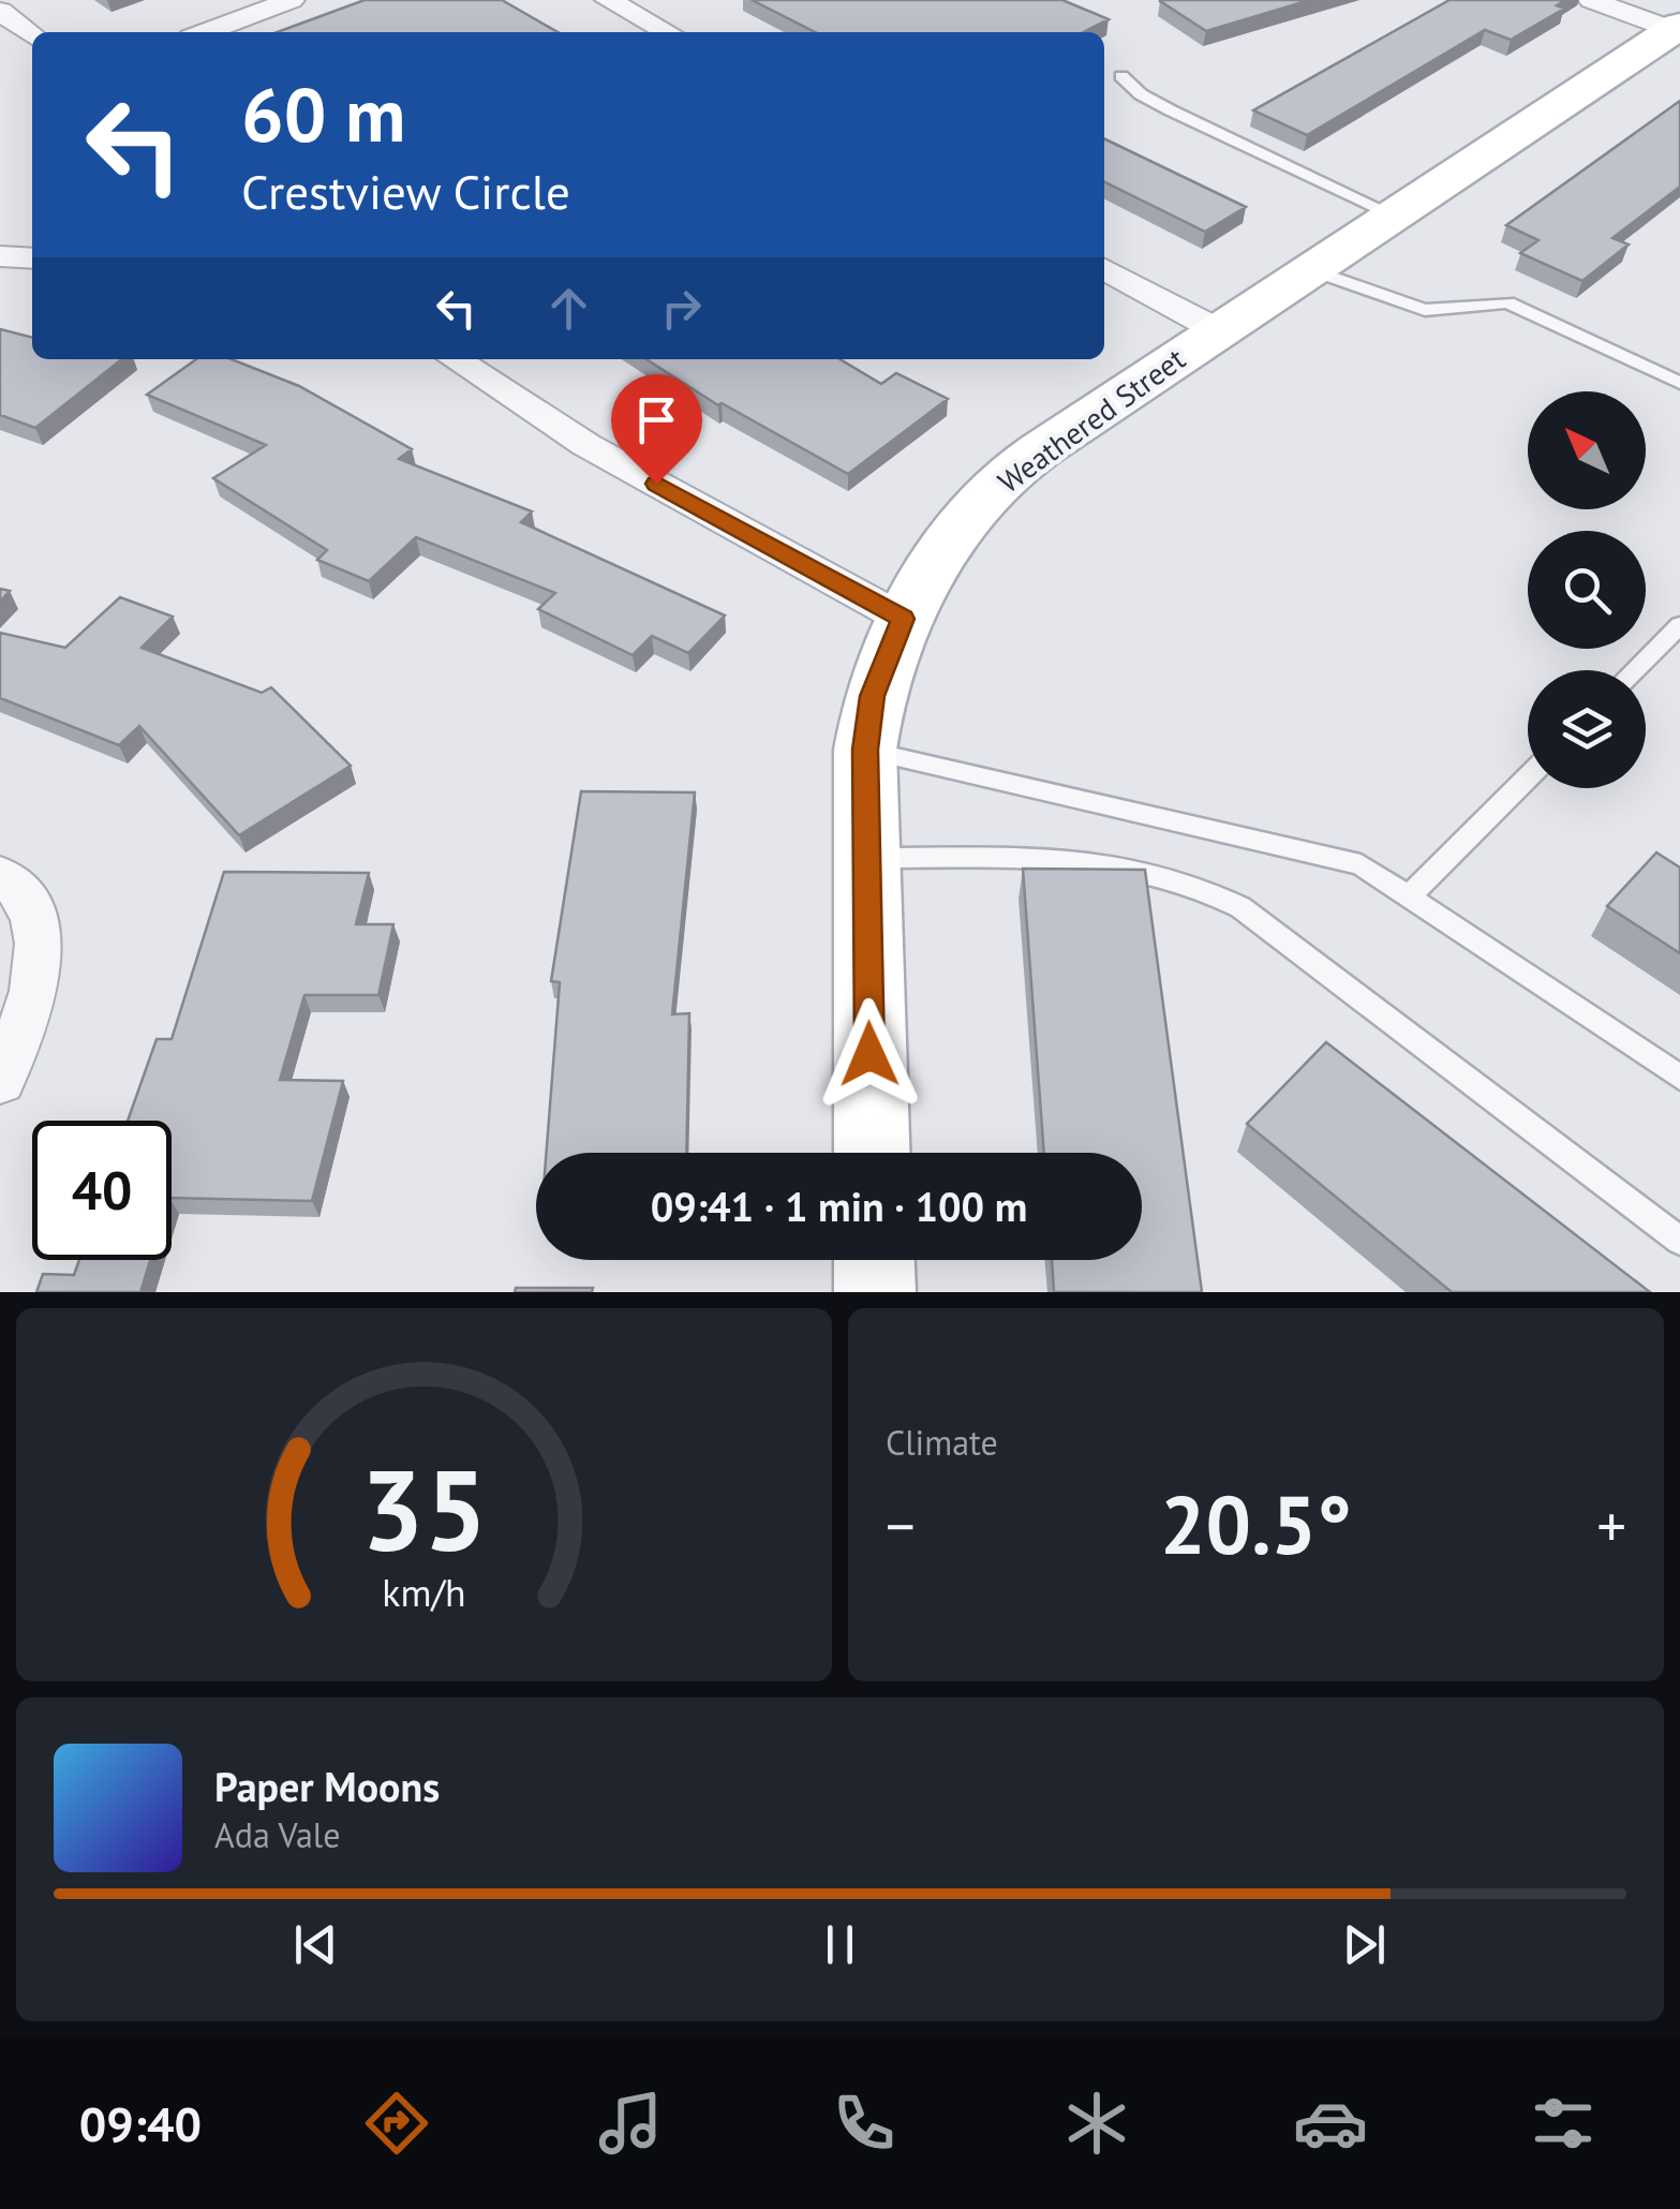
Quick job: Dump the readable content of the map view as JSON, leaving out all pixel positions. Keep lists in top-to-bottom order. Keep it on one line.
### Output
{"streets":{"street":["Weathered Street"]},"north":"top left","page":{"turn":["60 m","Crestview Circle"],"limit":"40","trip":"09:41 · 1 min · 100 m","tile":"Climate","heat":["−","20.5°","+"],"song":["Paper Moons","Ada Vale"],"tabs":"09:40","gauge":["35","km/h"]}}
